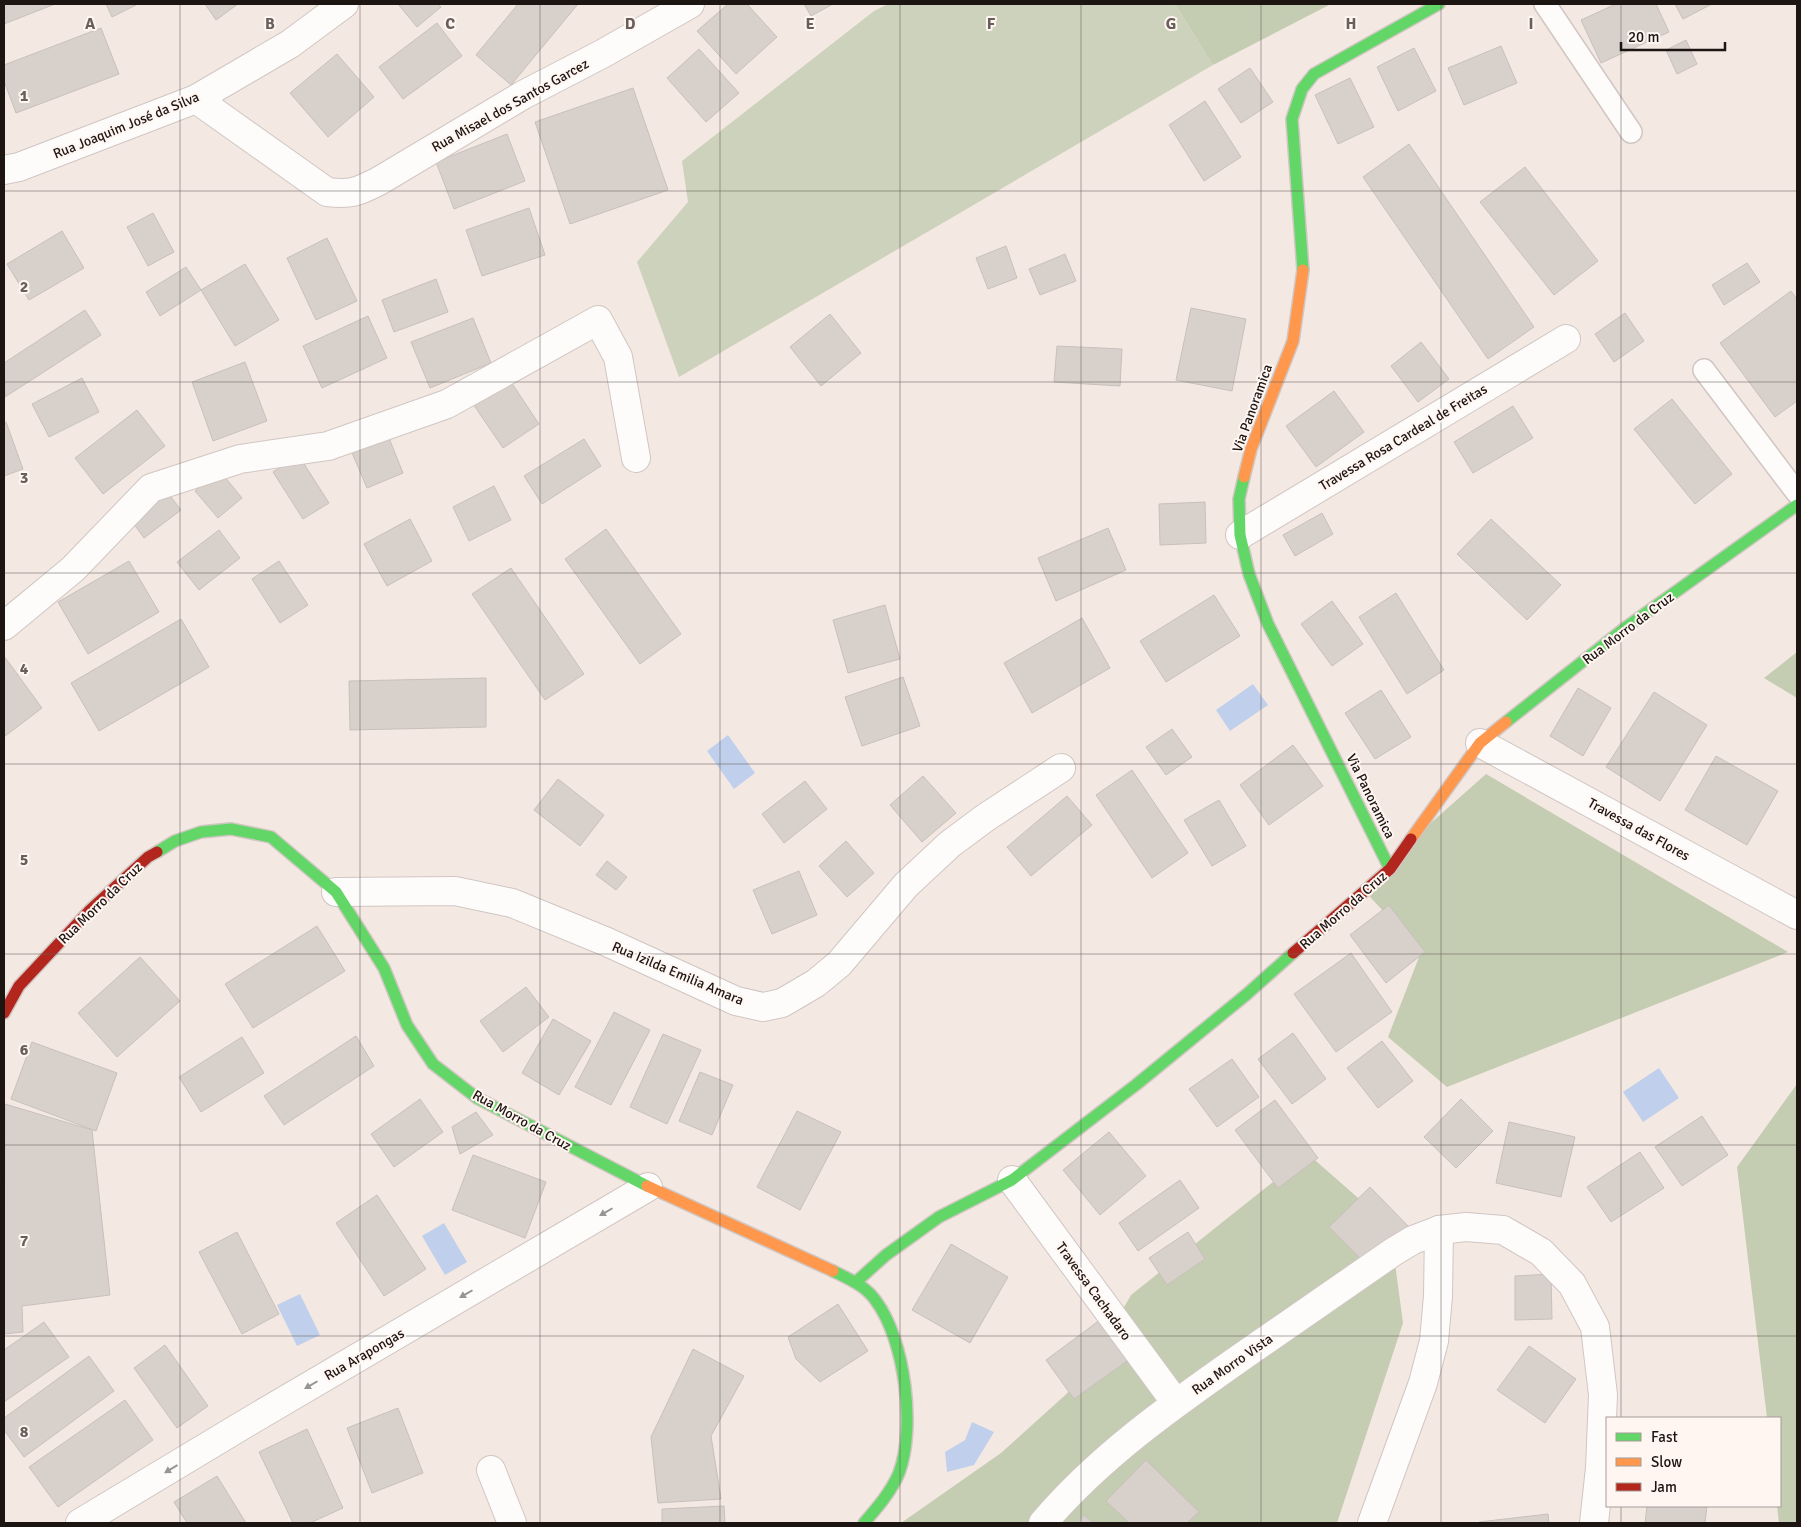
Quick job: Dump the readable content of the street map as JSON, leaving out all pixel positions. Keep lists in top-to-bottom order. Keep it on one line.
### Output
{"streets":{"street":["Rua Misael dos Santos Garcez","Rua Joaquim José da Silva","Via Panoramica","Travessa Rosa Cardeal de Freitas","Rua Morro da Cruz","Travessa das Flores","Rua Izilda Emilia Amara","Travessa Cachadaro","Rua Arapongas","Rua Morro Vista"]},"crossings":[["Rua Misael dos Santos Garcez","Rua Joaquim José da Silva"],["Via Panoramica","Travessa Rosa Cardeal de Freitas"],["Via Panoramica","Rua Morro da Cruz"],["Rua Morro da Cruz","Travessa das Flores"],["Rua Morro da Cruz","Rua Izilda Emilia Amara"],["Rua Morro da Cruz","Travessa Cachadaro"],["Rua Morro da Cruz","Rua Arapongas"],["Travessa Cachadaro","Rua Morro Vista"]],"one_way":["Rua Arapongas"],"legend":["Fast","Slow","Jam"],"scale_bar":"20 m","grid":{"columns":["A","B","C","D","E","F","G","H","I"],"rows":["1","2","3","4","5","6","7","8"]}}
